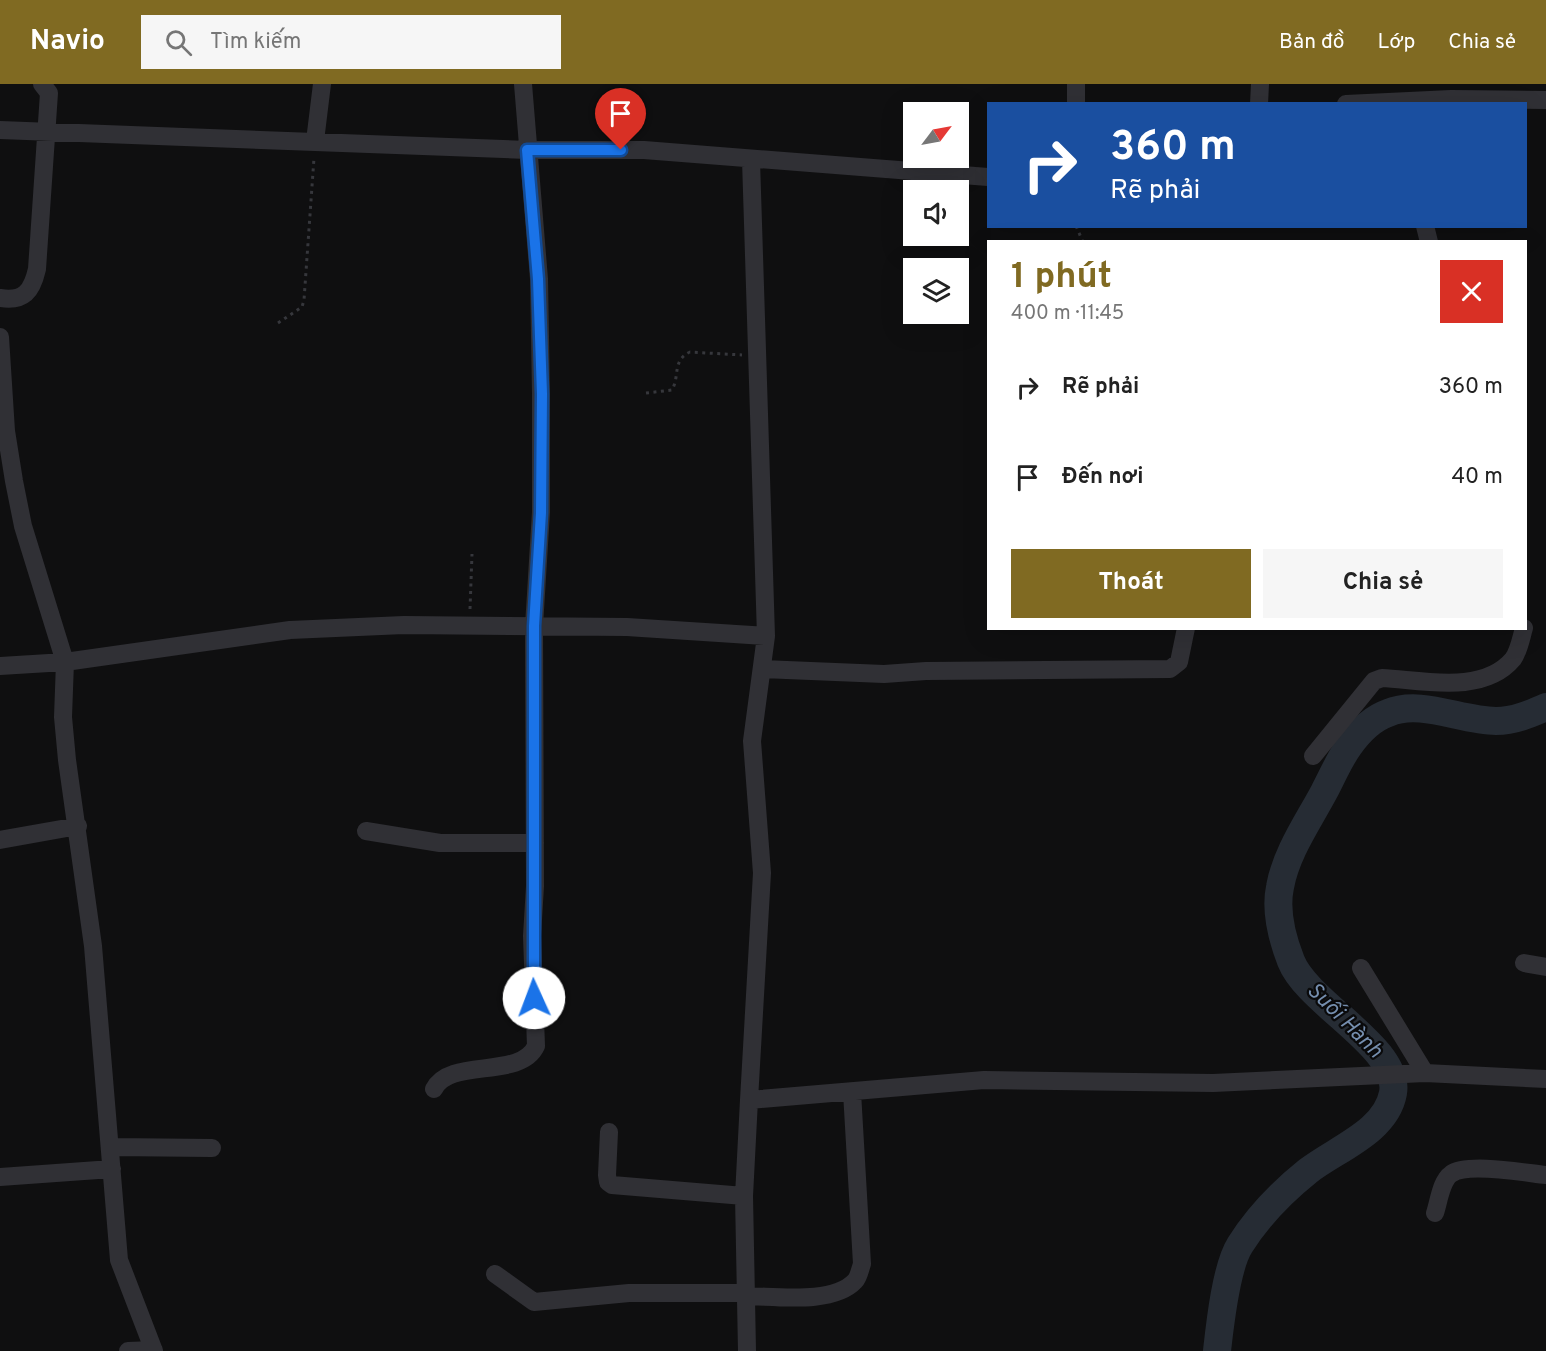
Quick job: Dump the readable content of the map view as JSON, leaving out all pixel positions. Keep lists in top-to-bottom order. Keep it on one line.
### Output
{"water":["Suối Hành"],"north":"top right","page":{"header":"Navio","search":"Tìm kiếm","nav":["Bản đồ","Lớp","Chia sẻ"],"turn":["360 m","Rẽ phải"],"heading":["1 phút","400 m · 11:45"],"list":[{"name":"Rẽ phải","value":"360 m"},{"name":"Đến nơi","value":"40 m"}],"buttons":["Thoát","Chia sẻ"]}}
